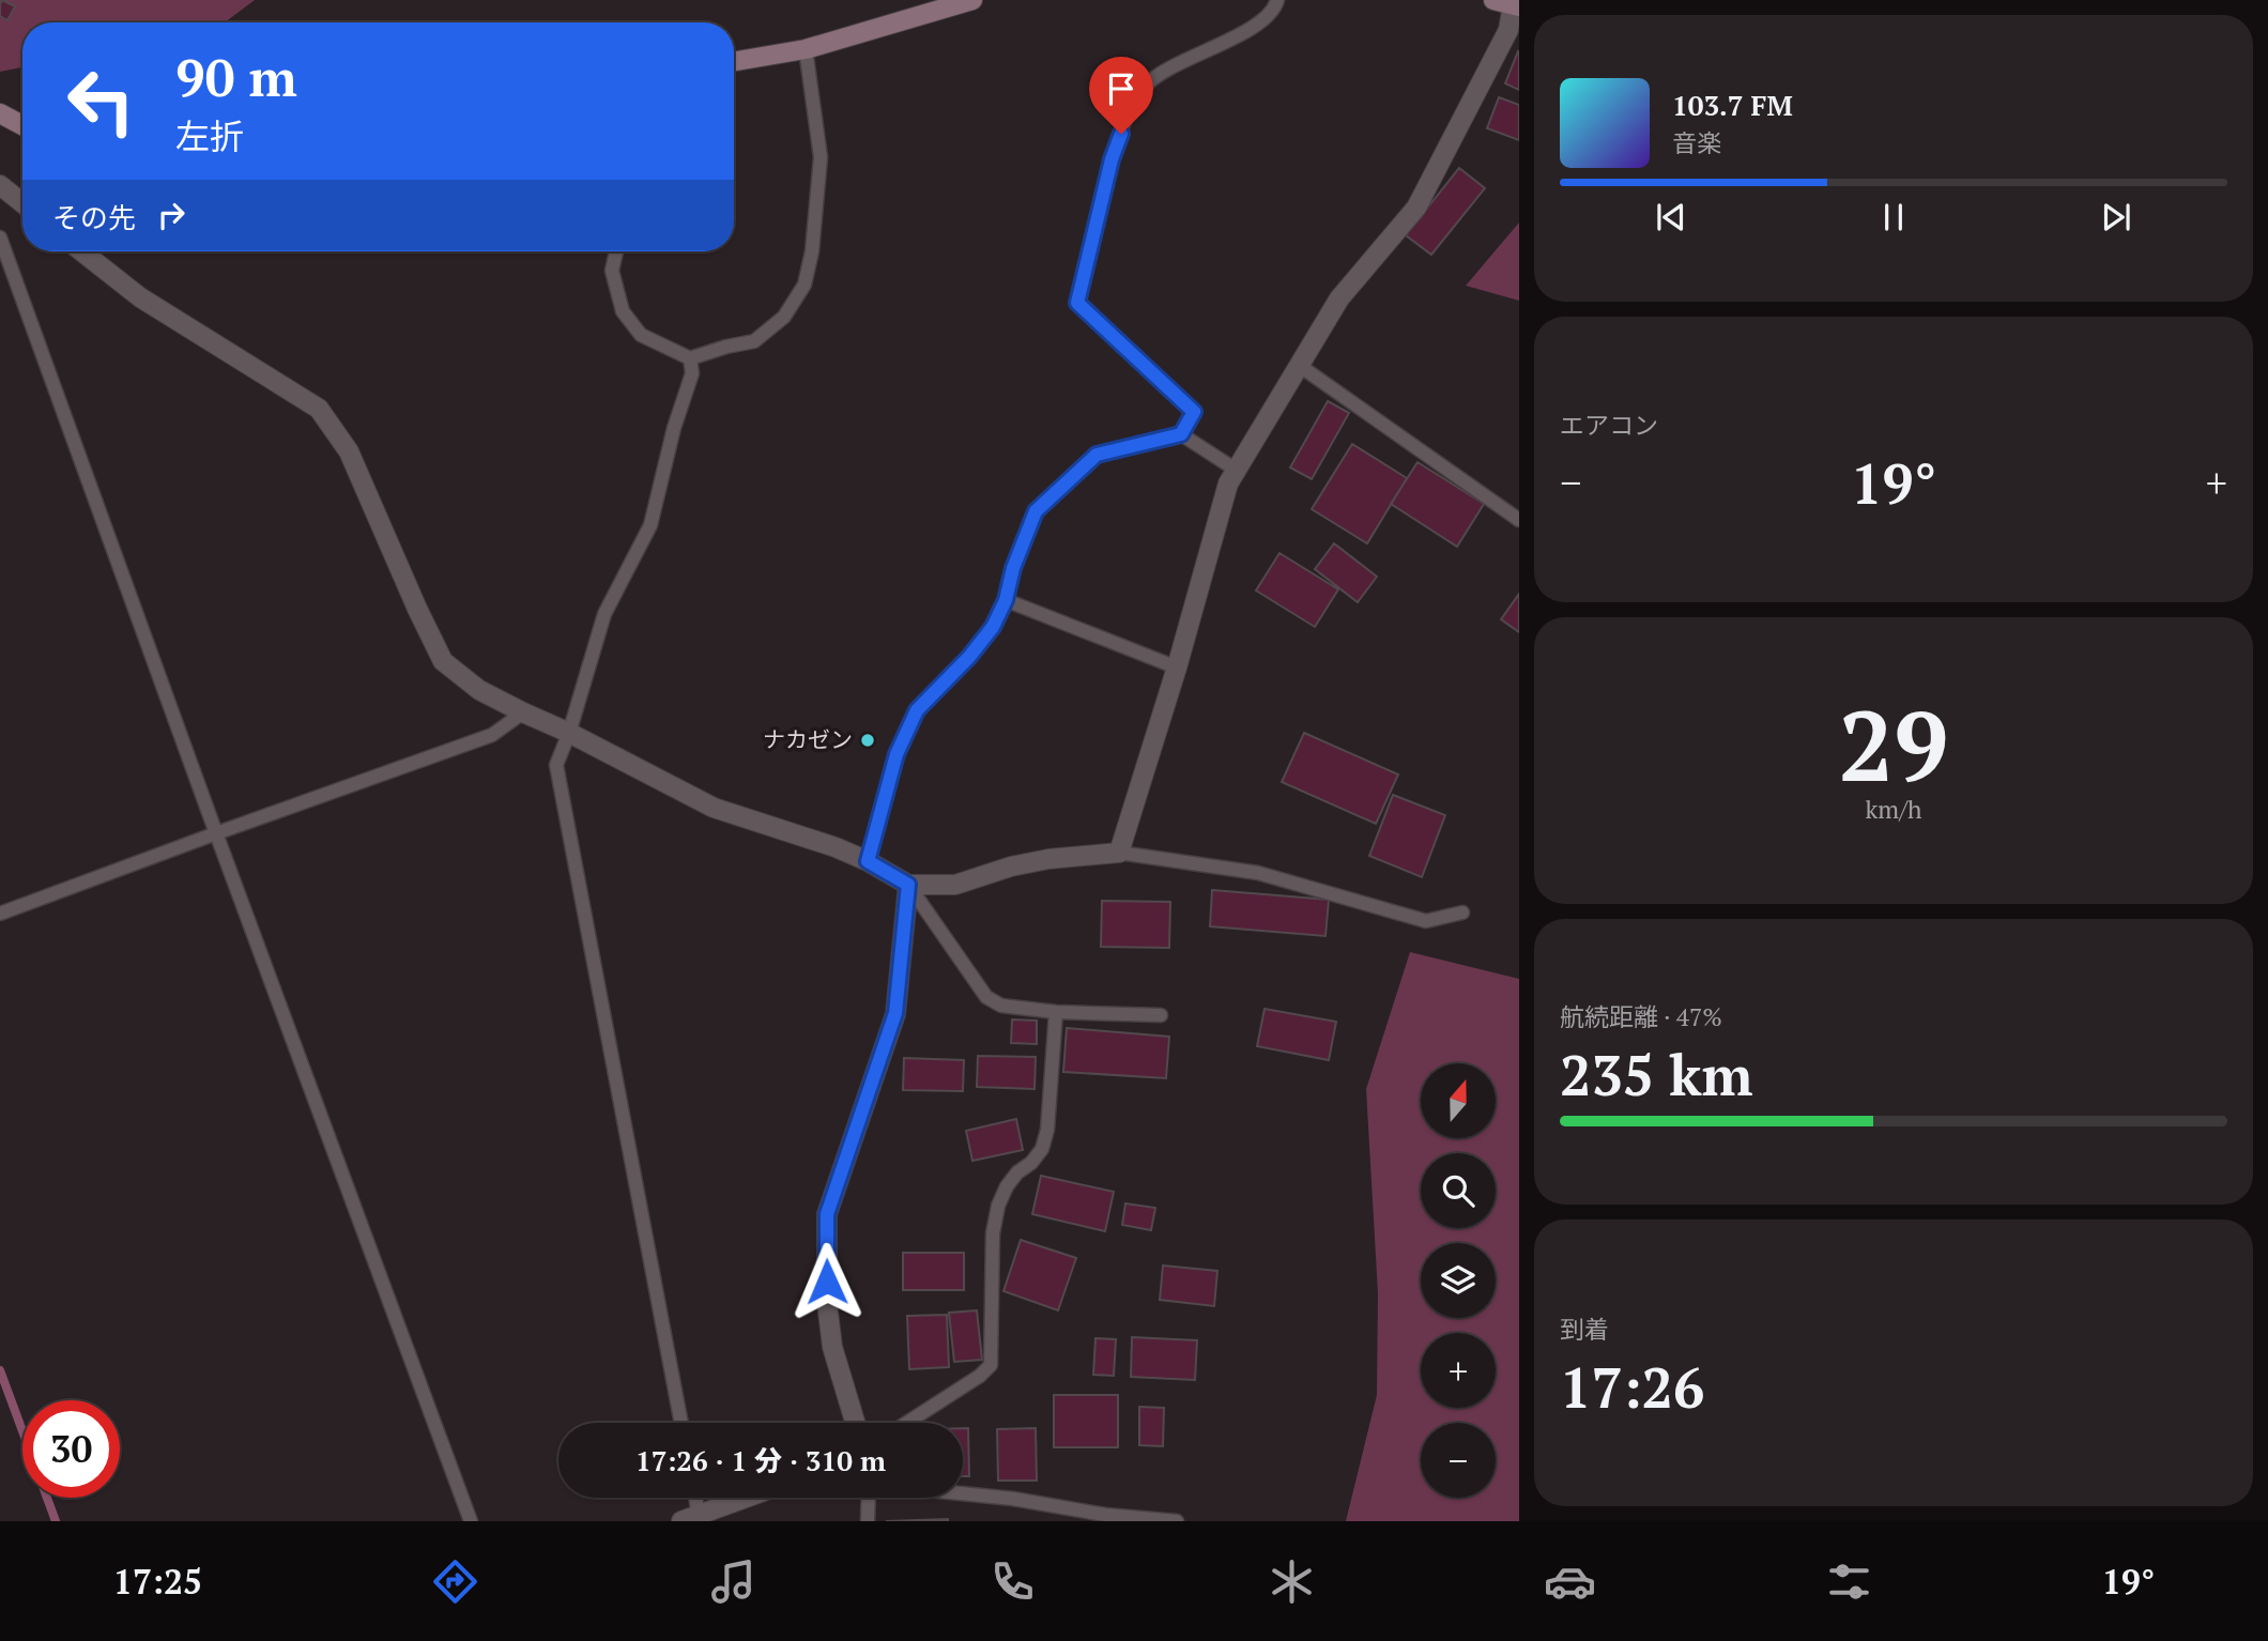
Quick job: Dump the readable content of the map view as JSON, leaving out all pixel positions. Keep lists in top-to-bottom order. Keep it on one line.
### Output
{"places":["ナカゼン"],"north":"top","page":{"turn":["90 m","左折"],"song":["103.7 FM","音楽"],"then":"その先","tile":["エアコン",["29","km/h"],["航続距離 · 47%","235 km"],["到着","17:26"]],"heat":["−","19°","+"],"map_buttons":["+","−"],"limit":"30","trip":"17:26 · 1 分 · 310 m","tabs":["17:25","19°"]}}
